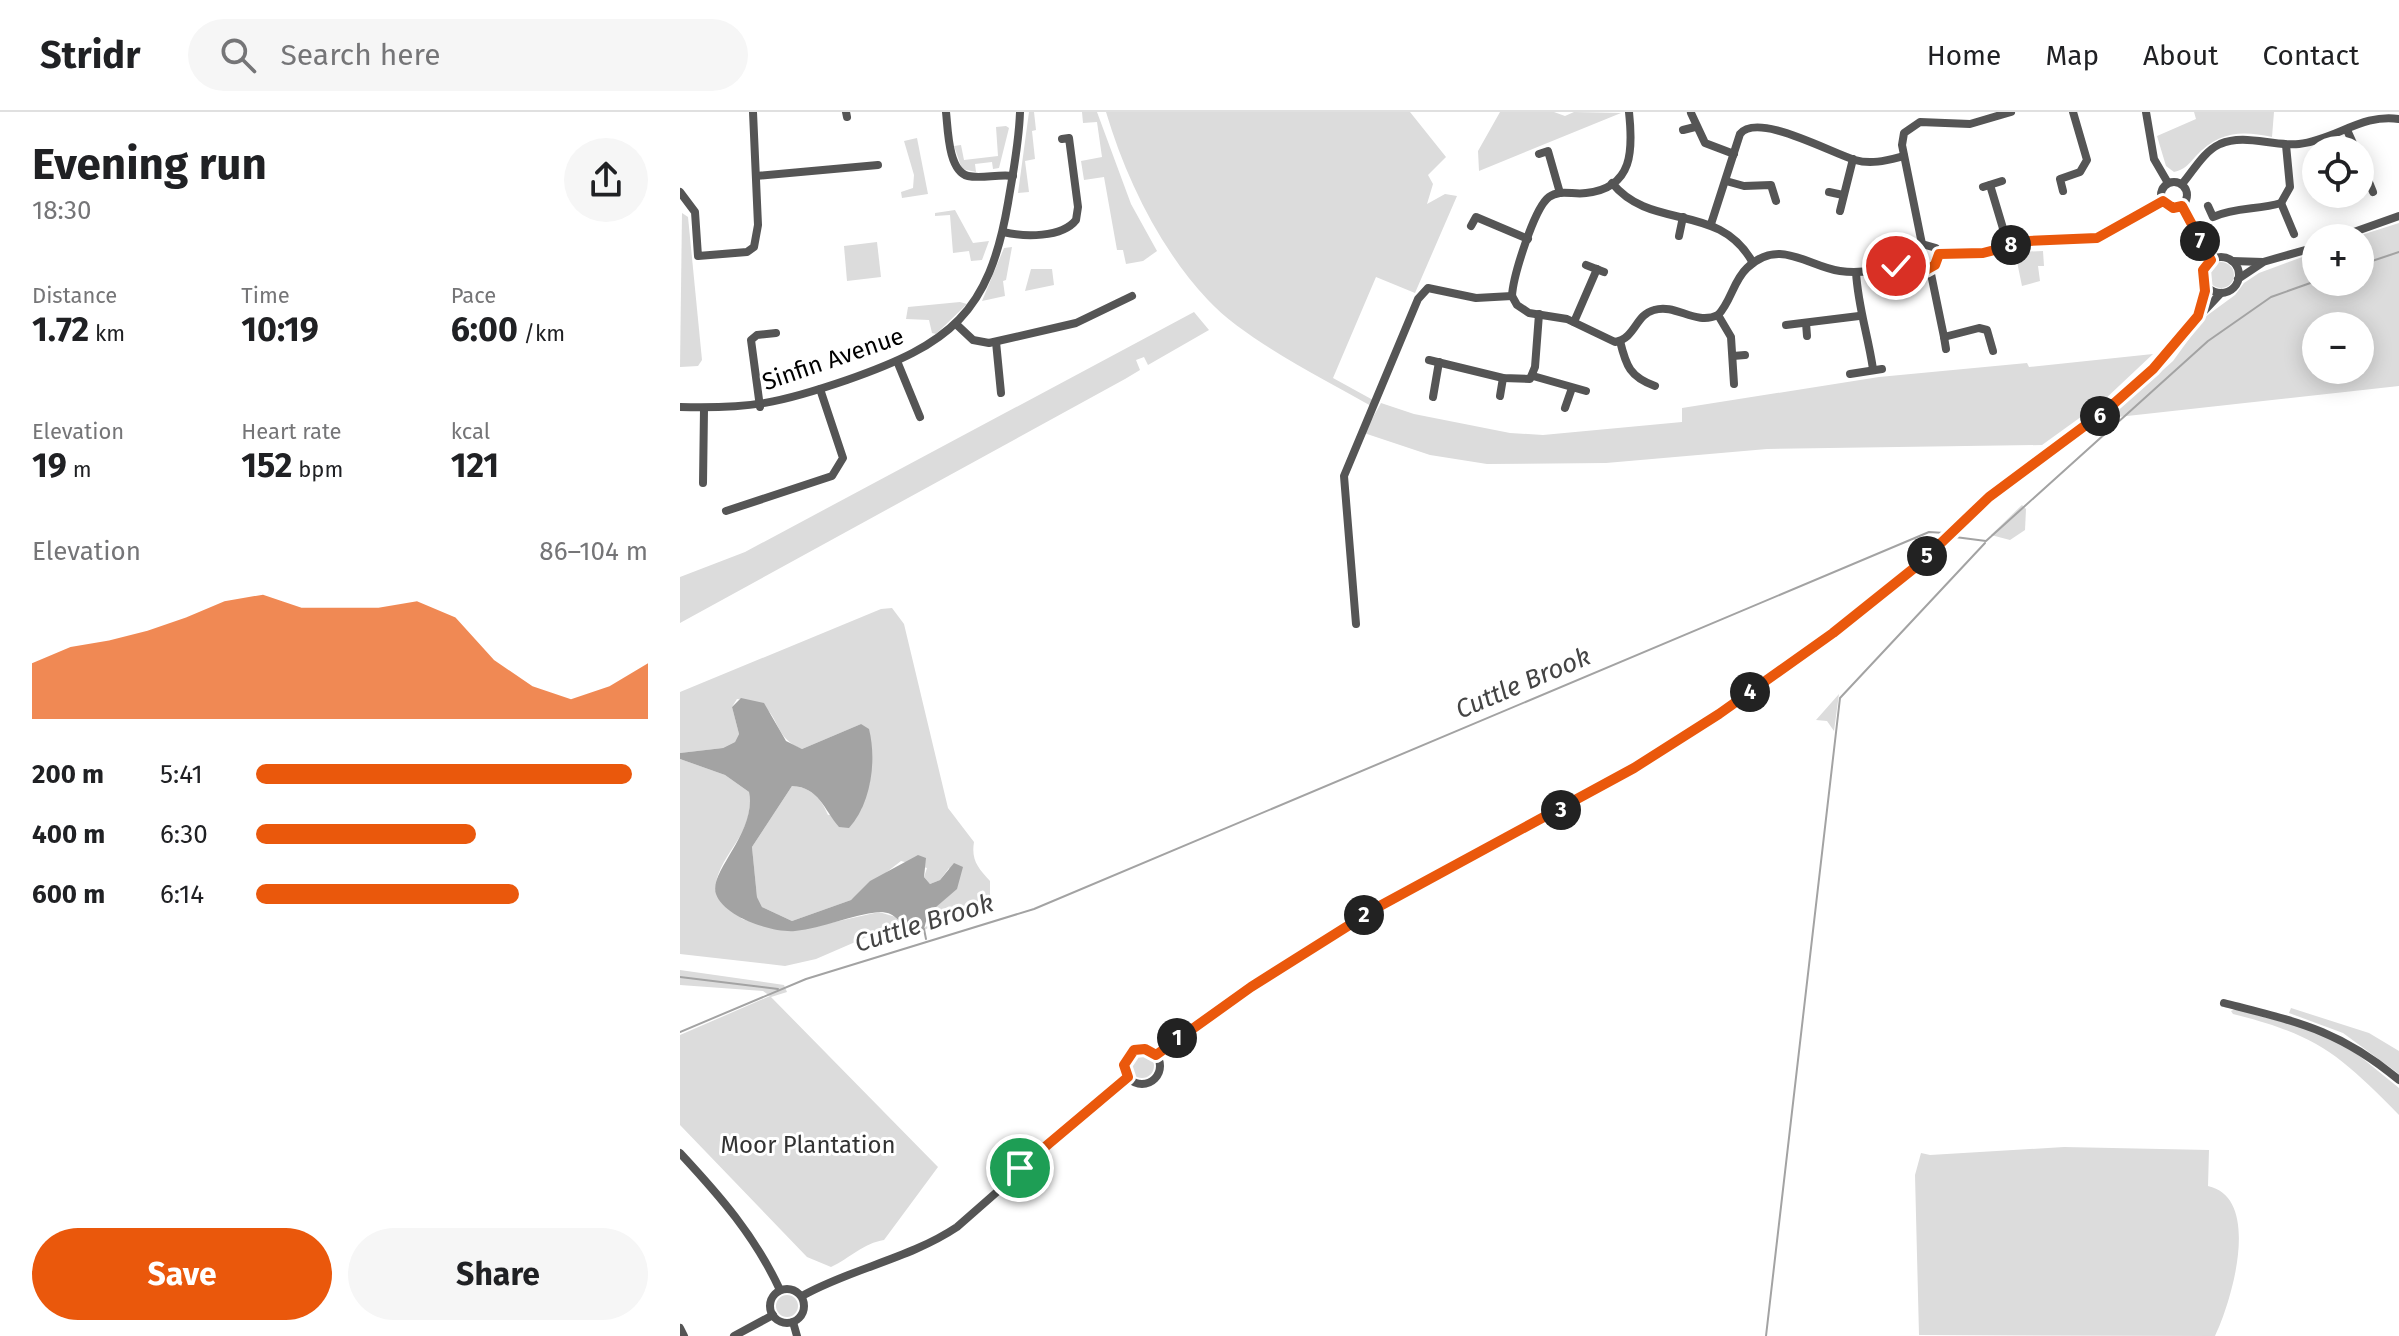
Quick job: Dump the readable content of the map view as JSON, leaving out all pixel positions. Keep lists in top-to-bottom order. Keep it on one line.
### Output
{"streets":{"street":["Sinfin Avenue"]},"water":["Cuttle Brook"],"parks":["Moor Plantation"],"page":{"header":"Stridr","search":"Search here","nav":["Home","Map","About","Contact"],"heading":["Evening run","18:30"],"map_buttons":["+","−"],"pins":["7","8","6","5","4","3","2","1"],"stats":[["Distance","1.72 km"],["Time","10:19"],["Pace","6:00 /km"],["Elevation","19 m"],["Heart rate","152 bpm"],["kcal","121"]],"chart":["Elevation","86–104 m"],"list":[{"name":"200 m","note":"5:41"},{"name":"400 m","note":"6:30"},{"name":"600 m","note":"6:14"}],"buttons":["Save","Share"]}}
